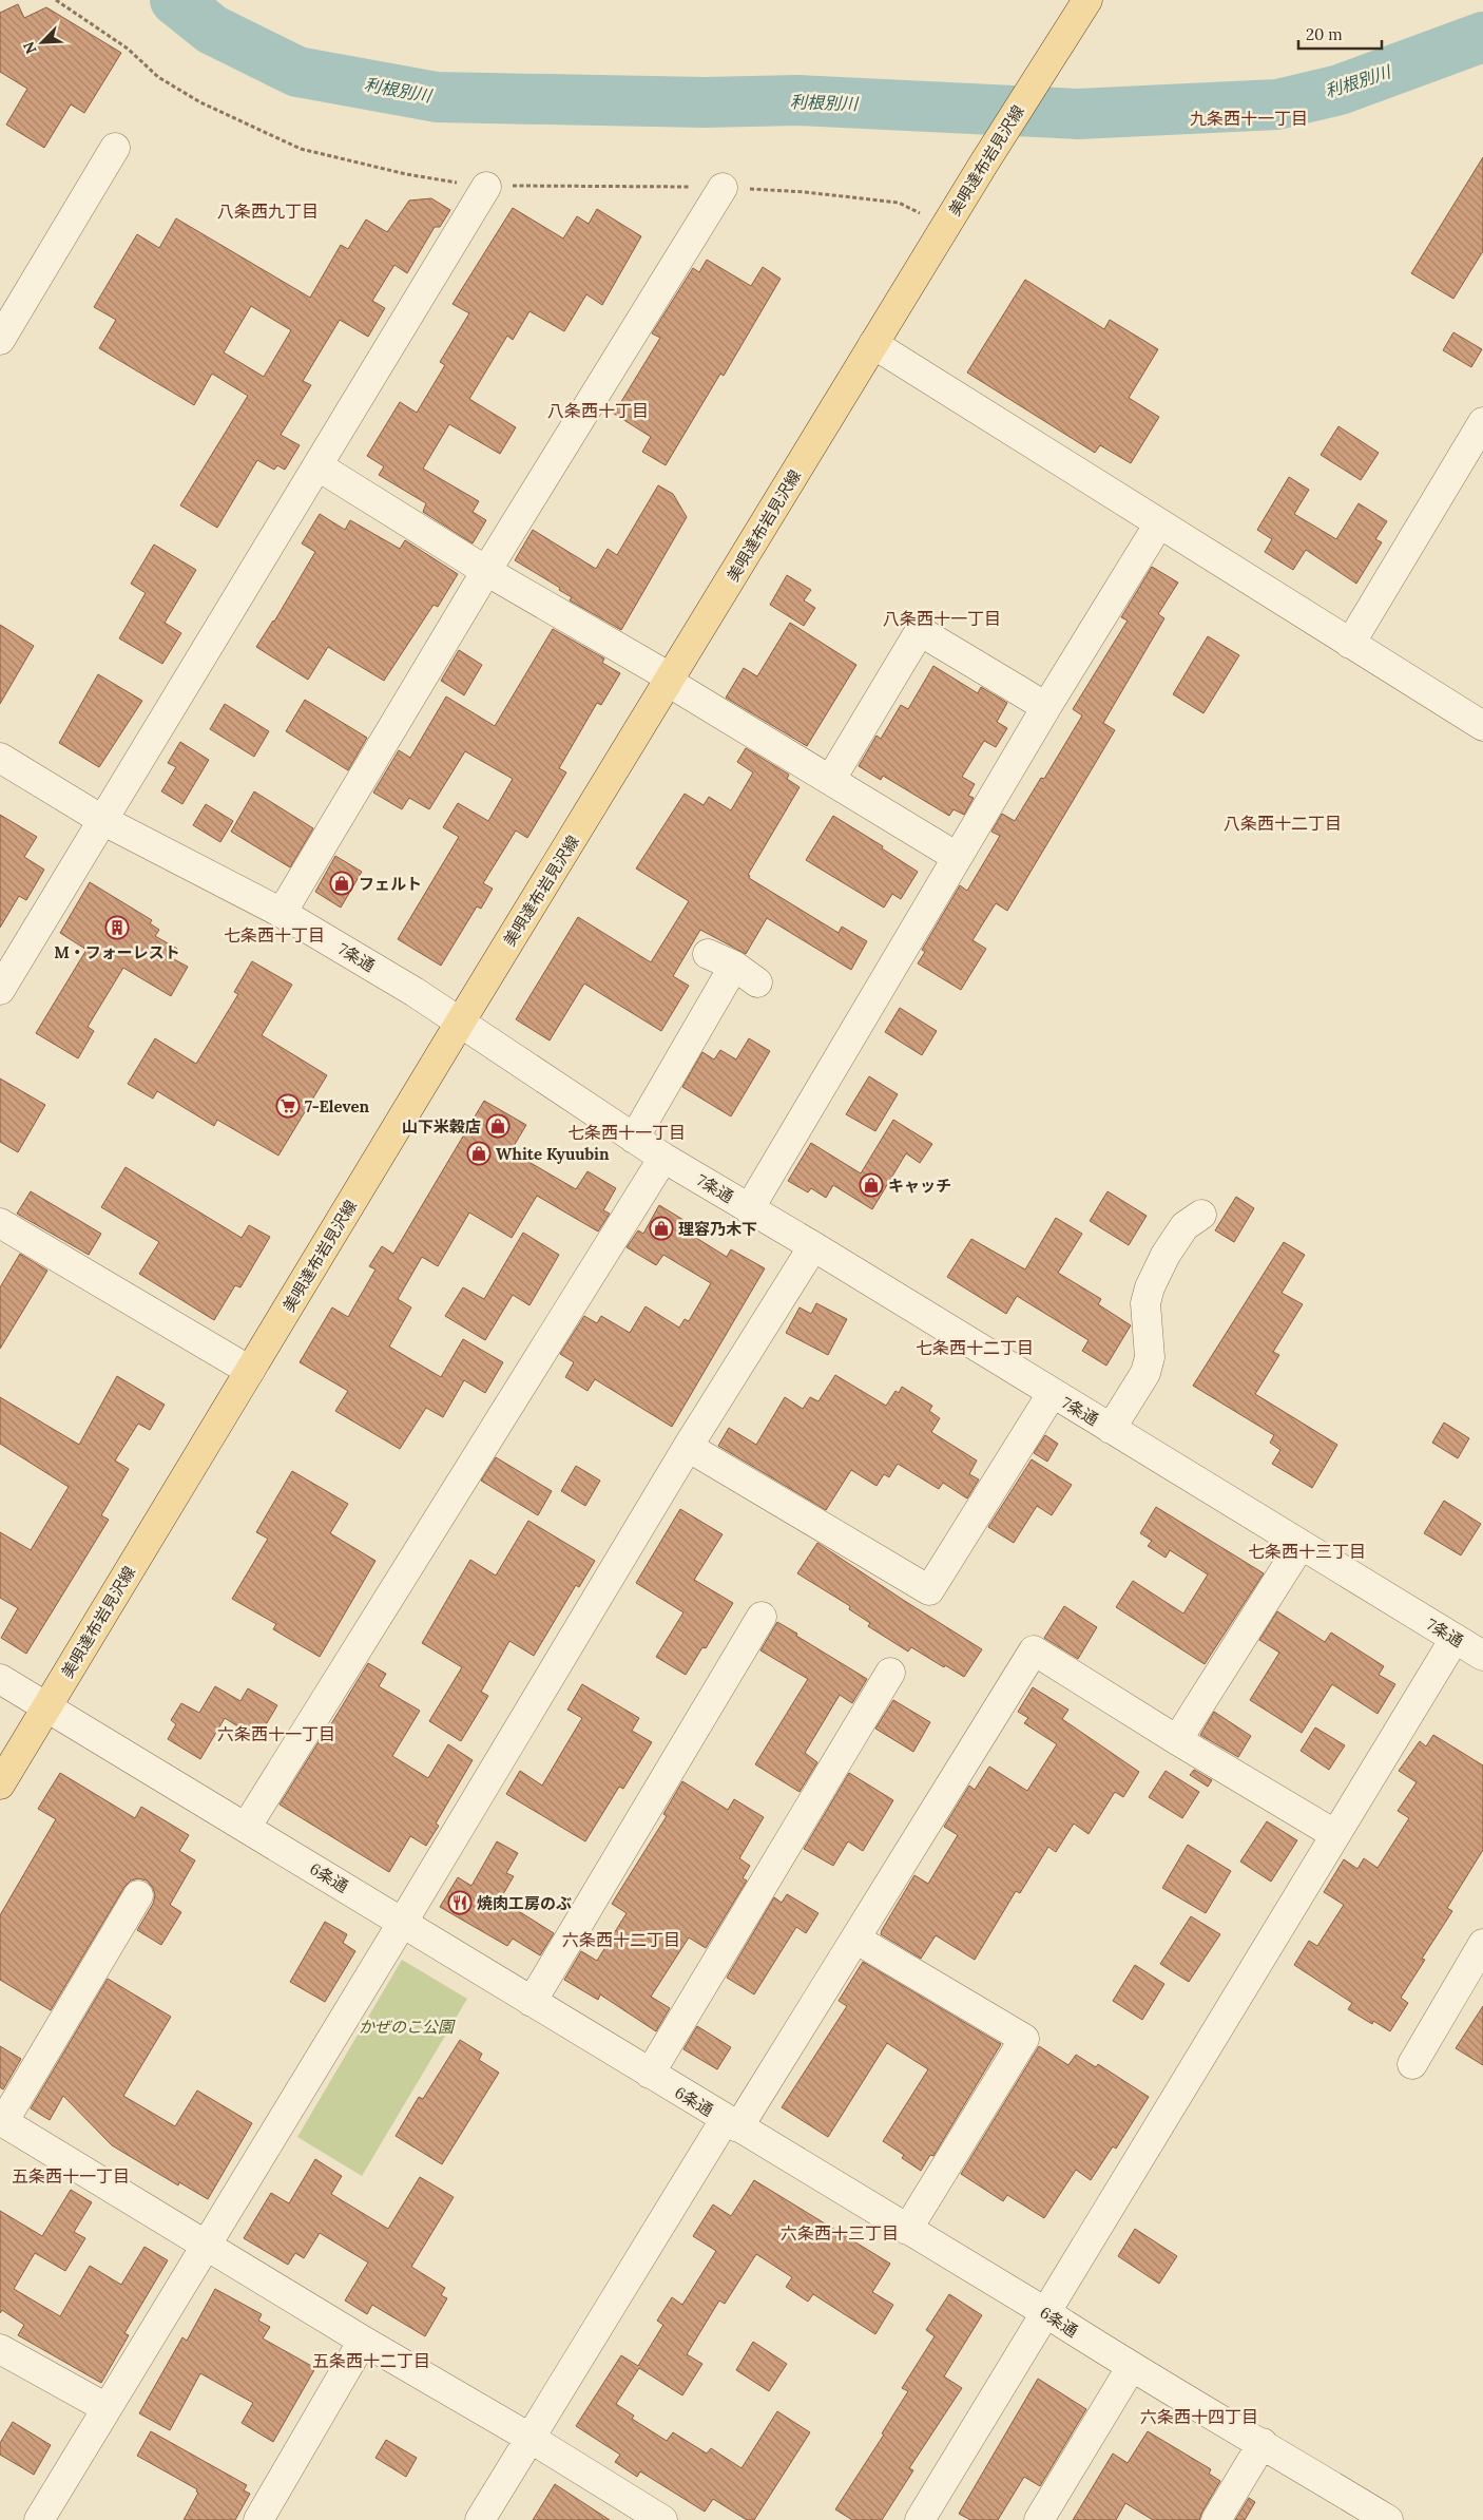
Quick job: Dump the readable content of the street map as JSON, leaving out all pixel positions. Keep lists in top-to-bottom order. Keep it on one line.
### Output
{"streets":{"main road":["美唄達布岩見沢線"],"street":["7条通","6条通"]},"crossings":[["美唄達布岩見沢線","7条通"],["美唄達布岩見沢線","6条通"]],"districts":["九条西十一丁目","八条西九丁目","八条西十丁目","八条西十一丁目","八条西十二丁目","七条西十丁目","七条西十一丁目","七条西十二丁目","七条西十三丁目","六条西十一丁目","六条西十二丁目","五条西十一丁目","六条西十三丁目","五条西十二丁目","六条西十四丁目"],"water":["利根別川"],"parks":["かぜのこ公園"],"places":{"shop":["フェルト","山下米穀店","White Kyuubin","キャッチ","理容乃木下"],"building":["M・フォーレスト"],"supermarket":["7-Eleven"],"restaurant":["焼肉工房のぶ"]},"scale_bar":"20 m","north":"bottom left"}
